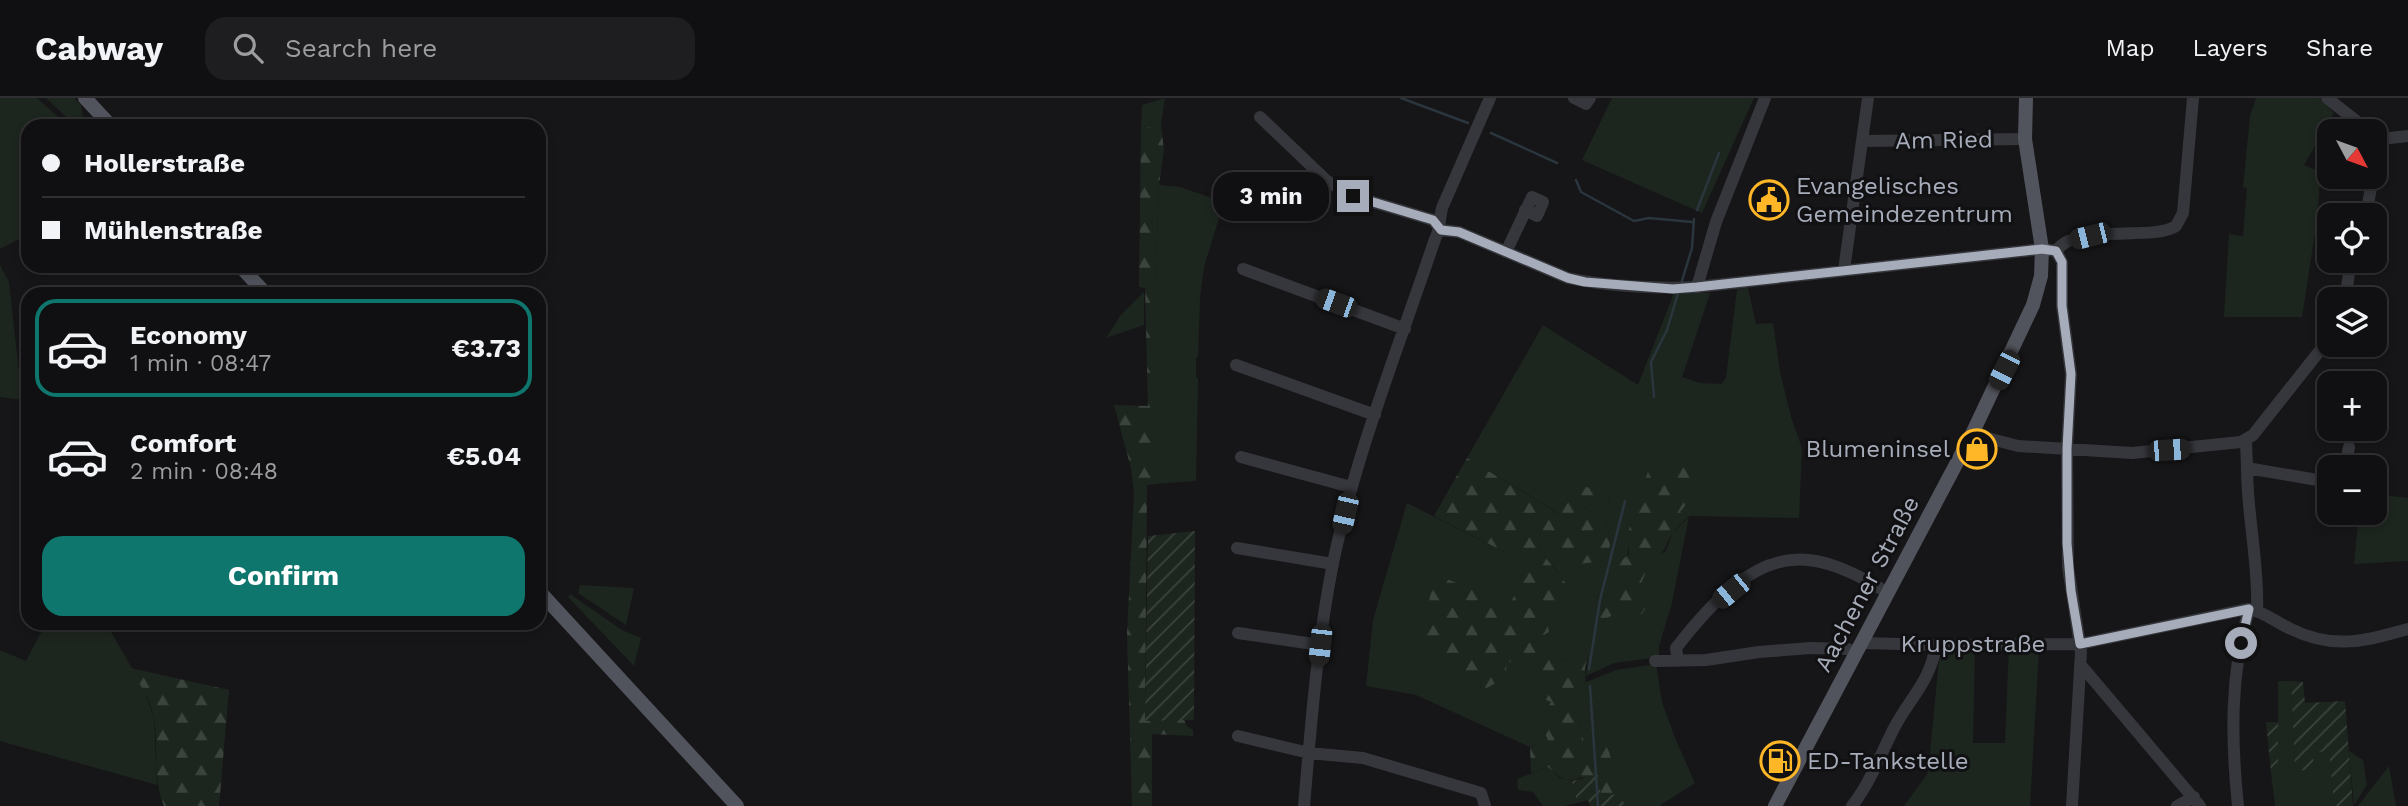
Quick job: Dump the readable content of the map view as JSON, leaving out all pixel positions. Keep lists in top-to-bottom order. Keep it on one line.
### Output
{"streets":{"main road":["Aachener Straße"],"street":["Am Ried","Kruppstraße"]},"crossings":[["Am Ried","Aachener Straße"],["Aachener Straße","Kruppstraße"]],"places":{"public building":["Evangelisches Gemeindezentrum"],"shop":["Blumeninsel"],"fuel station":["ED-Tankstelle"]},"north":"bottom right","page":{"header":"Cabway","search":"Search here","nav":["Map","Layers","Share"],"map_buttons":["+","−"],"banner":["Hollerstraße","Mühlenstraße"],"bubble":"3 min","list":[{"name":"Economy","note":"1 min · 08:47","value":"€3.73"},{"name":"Comfort","note":"2 min · 08:48","value":"€5.04"}],"buttons":"Confirm"}}
